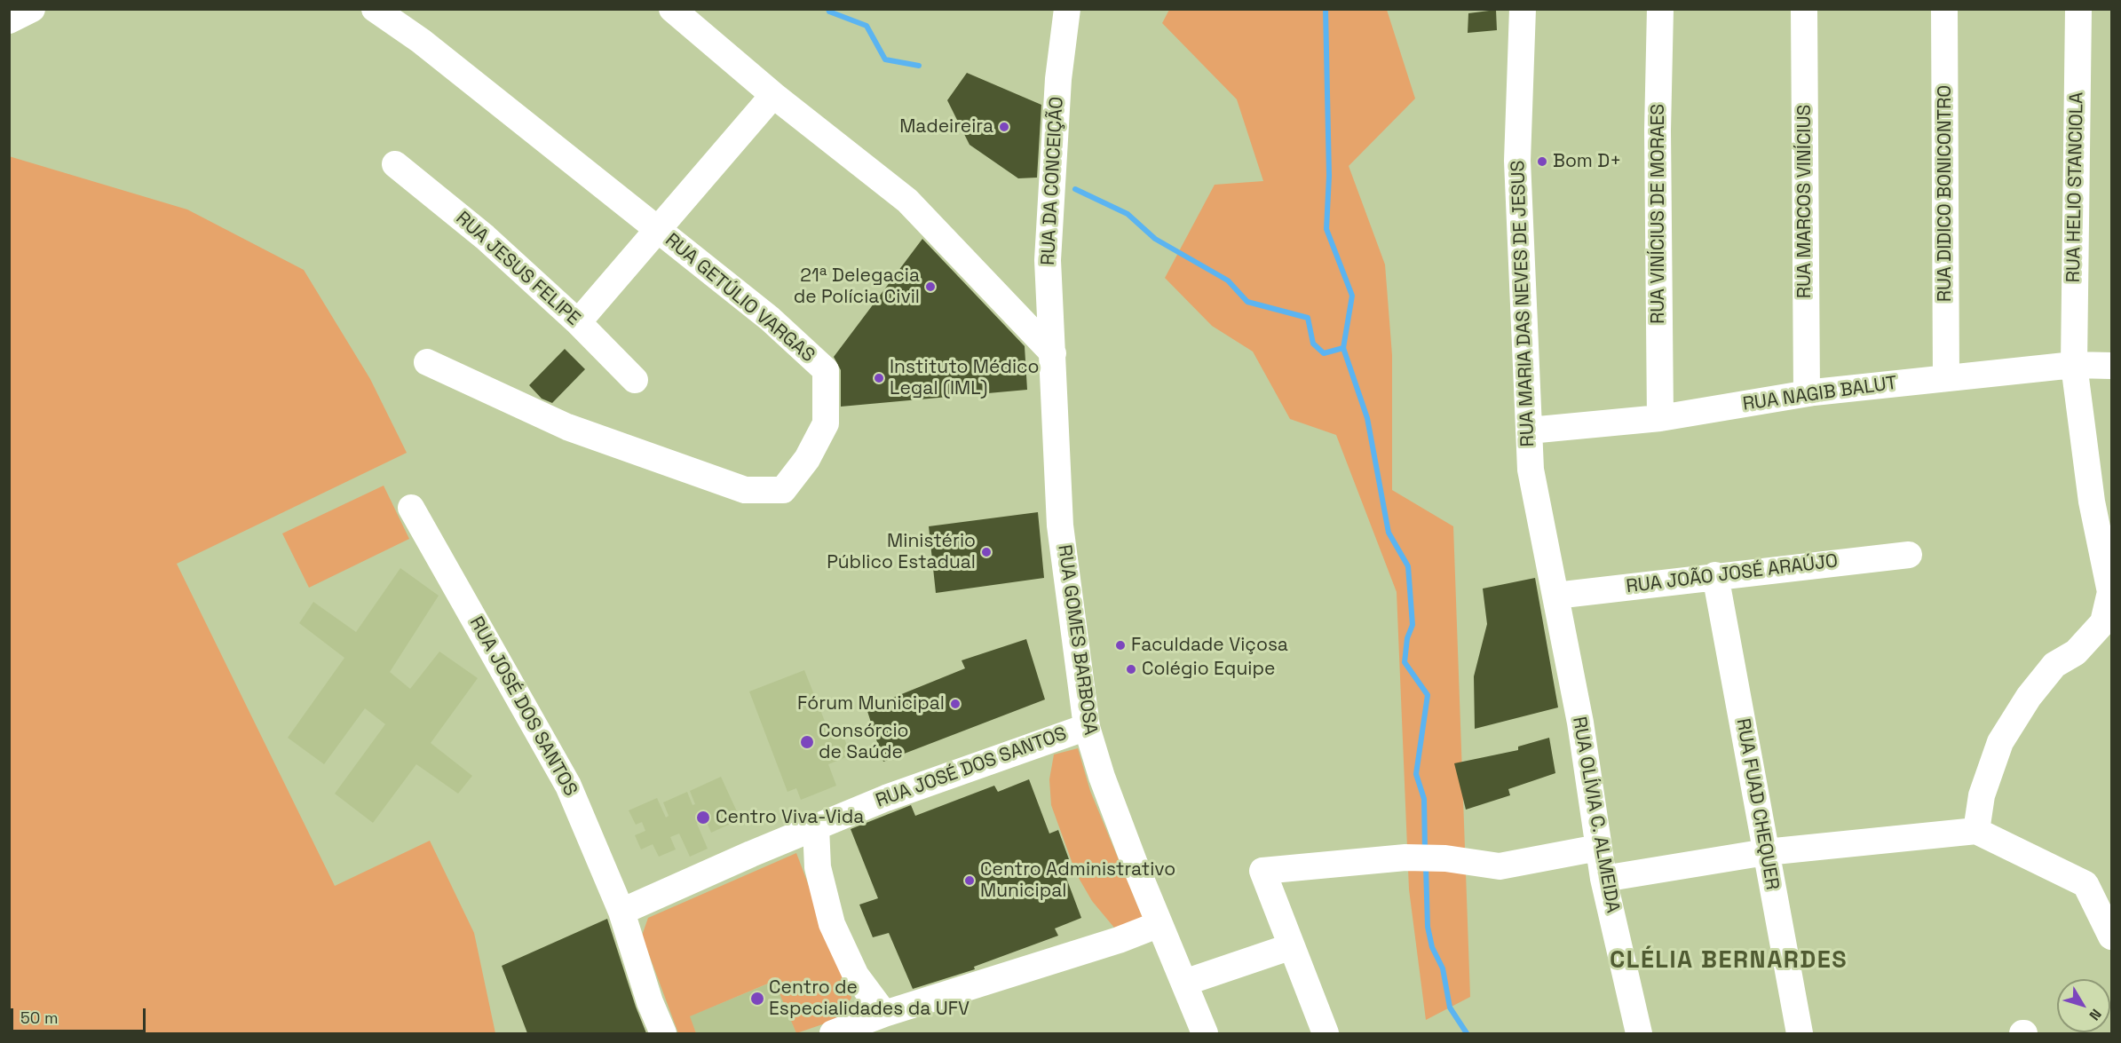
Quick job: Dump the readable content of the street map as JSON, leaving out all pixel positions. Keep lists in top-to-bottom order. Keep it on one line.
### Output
{"streets":{"street":["RUA DA CONCEIÇÃO","RUA HELIO STANCIOLA","RUA DIDICO BONICONTRO","RUA MARCOS VINÍCIUS","RUA VINÍCIUS DE MORAES","RUA JESUS FELIPE","RUA GETÚLIO VARGAS","RUA MARIA DAS NEVES DE JESUS","RUA NAGIB BALUT","RUA JOÃO JOSÉ ARAÚJO","RUA GOMES BARBOSA","RUA JOSÉ DOS SANTOS","RUA FUAD CHEQUER","RUA OLÍVIA C. ALMEIDA"]},"crossings":[["RUA DA CONCEIÇÃO","RUA GOMES BARBOSA"],["RUA HELIO STANCIOLA","RUA NAGIB BALUT"],["RUA DIDICO BONICONTRO","RUA NAGIB BALUT"],["RUA MARCOS VINÍCIUS","RUA NAGIB BALUT"],["RUA VINÍCIUS DE MORAES","RUA NAGIB BALUT"],["RUA MARIA DAS NEVES DE JESUS","RUA NAGIB BALUT"],["RUA MARIA DAS NEVES DE JESUS","RUA JOÃO JOSÉ ARAÚJO"],["RUA MARIA DAS NEVES DE JESUS","RUA OLÍVIA C. ALMEIDA"],["RUA JOÃO JOSÉ ARAÚJO","RUA FUAD CHEQUER"],["RUA JOÃO JOSÉ ARAÚJO","RUA OLÍVIA C. ALMEIDA"],["RUA GOMES BARBOSA","RUA JOSÉ DOS SANTOS"]],"districts":["CLÉLIA BERNARDES"],"places":["Madeireira","Bom D+","21ª Delegacia de Polícia Civil","Instituto Médico Legal (IML)","Ministério Público Estadual","Faculdade Viçosa","Colégio Equipe","Fórum Municipal","Consórcio de Saúde","Centro Viva-Vida","Centro Administrativo Municipal","Centro de Especialidades da UFV"],"scale_bar":"50 m","north":"bottom right"}
